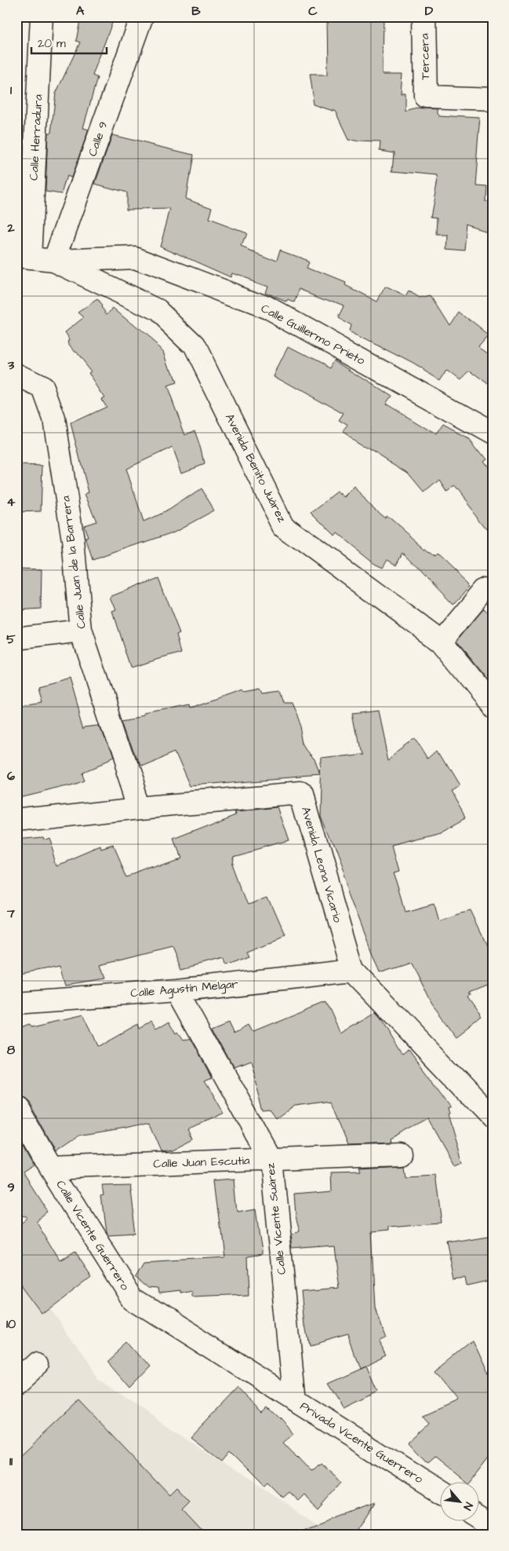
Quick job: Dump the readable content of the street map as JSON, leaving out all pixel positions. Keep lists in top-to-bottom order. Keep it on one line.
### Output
{"streets":{"street":["Tercera","Calle Herradura","Calle 9","Calle Guillermo Prieto","Avenida Benito Juárez","Calle Juan de la Barrera","Avenida Leona Vicario","Calle Agustín Melgar","Calle Juan Escutia","Calle Vicente Suárez","Calle Vicente Guerrero","Privada Vicente Guerrero"]},"crossings":[["Calle Herradura","Avenida Benito Juárez"],["Calle 9","Calle Guillermo Prieto"],["Calle 9","Avenida Benito Juárez"],["Calle Guillermo Prieto","Avenida Benito Juárez"],["Calle Juan de la Barrera","Avenida Leona Vicario"],["Avenida Leona Vicario","Calle Agustín Melgar"],["Calle Agustín Melgar","Calle Vicente Suárez"],["Calle Juan Escutia","Calle Vicente Suárez"],["Calle Juan Escutia","Calle Vicente Guerrero"],["Calle Vicente Suárez","Calle Vicente Guerrero"],["Calle Vicente Suárez","Privada Vicente Guerrero"],["Calle Vicente Guerrero","Privada Vicente Guerrero"]],"scale_bar":"20 m","north":"bottom right","grid":{"columns":["A","B","C","D"],"rows":["1","2","3","4","5","6","7","8","9","10","11"]}}
